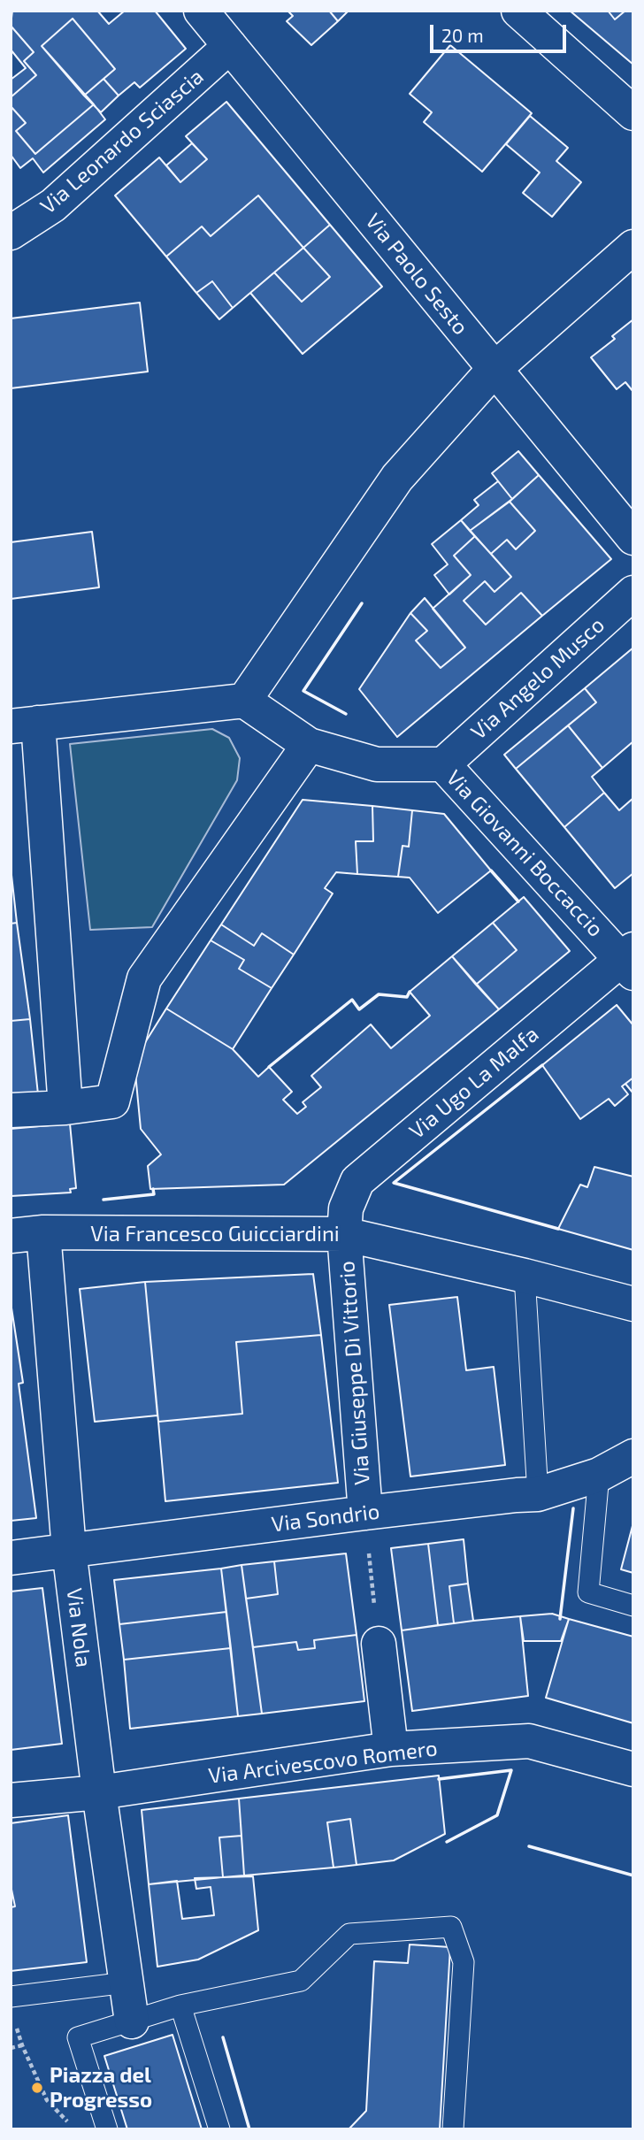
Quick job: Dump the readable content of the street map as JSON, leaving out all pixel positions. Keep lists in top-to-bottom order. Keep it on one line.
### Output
{"streets":{"street":["Via Leonardo Sciascia","Via Paolo Sesto","Via Angelo Musco","Via Giovanni Boccaccio","Via Ugo La Malfa","Via Francesco Guicciardini","Via Giuseppe Di Vittorio","Via Sondrio","Via Nola","Via Arcivescovo Romero"]},"crossings":[["Via Leonardo Sciascia","Via Paolo Sesto"],["Via Angelo Musco","Via Giovanni Boccaccio"],["Via Giovanni Boccaccio","Via Ugo La Malfa"],["Via Ugo La Malfa","Via Francesco Guicciardini"],["Via Ugo La Malfa","Via Giuseppe Di Vittorio"],["Via Francesco Guicciardini","Via Giuseppe Di Vittorio"],["Via Francesco Guicciardini","Via Nola"],["Via Giuseppe Di Vittorio","Via Sondrio"],["Via Sondrio","Via Nola"],["Via Nola","Via Arcivescovo Romero"]],"places":["Piazza del Progresso"],"scale_bar":"20 m"}
